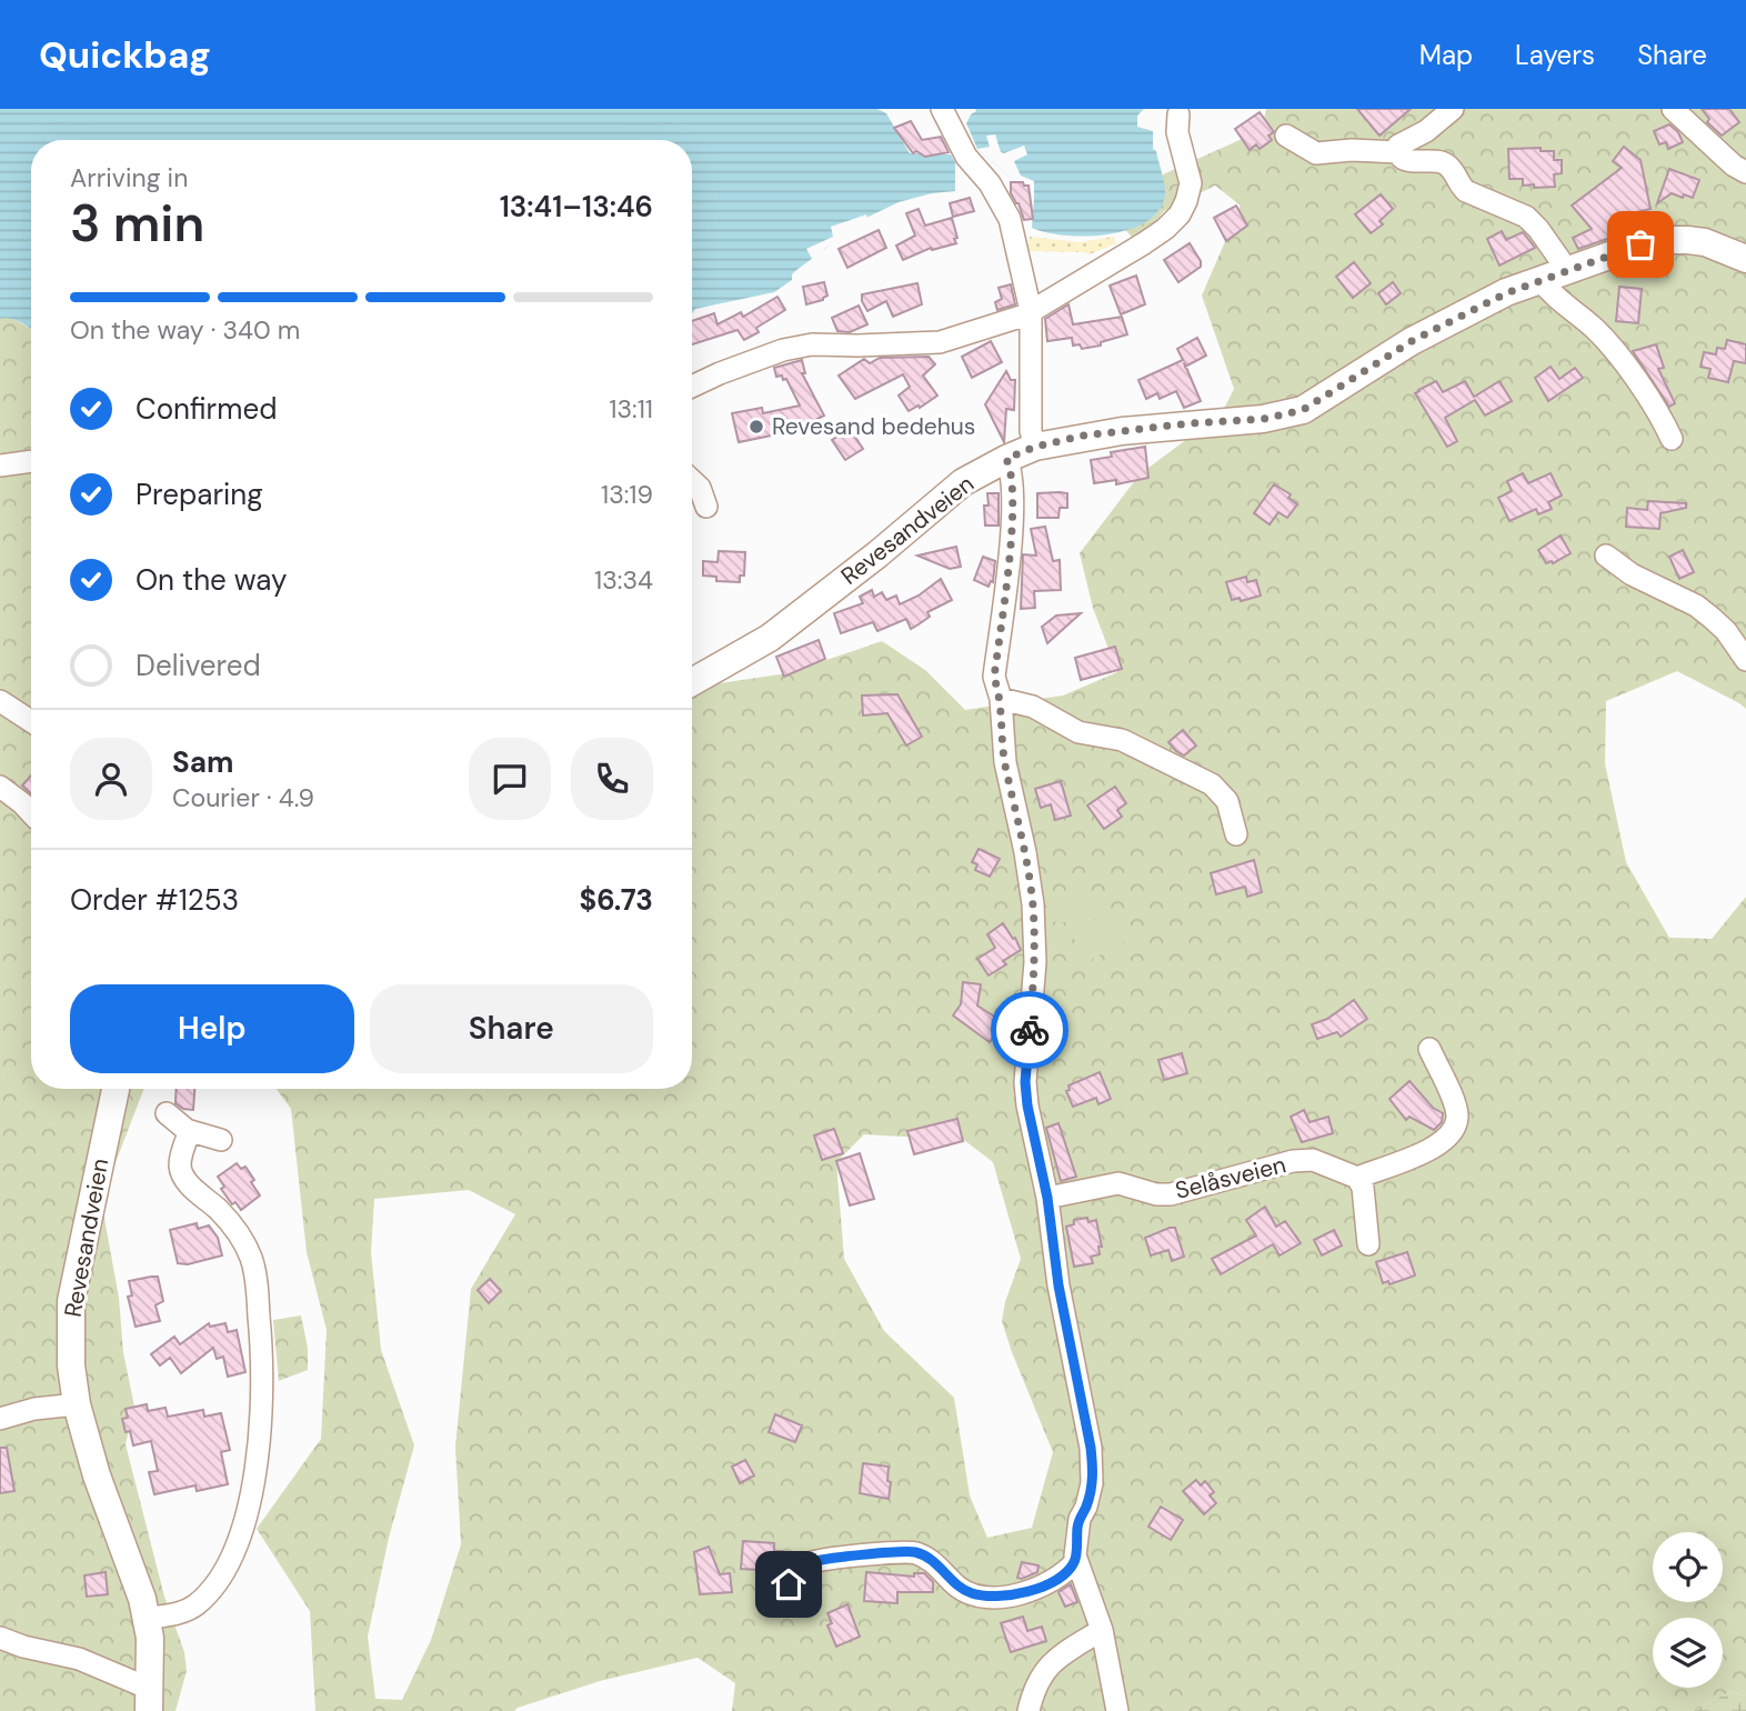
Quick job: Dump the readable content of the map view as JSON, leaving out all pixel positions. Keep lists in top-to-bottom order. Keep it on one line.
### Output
{"streets":{"main road":["Revesandveien"],"street":["Selåsveien"]},"places":["Revesand bedehus"],"page":{"header":"Quickbag","nav":["Map","Layers","Share"],"heading":["3 min","Arriving in","13:41–13:46"],"panel":["Sam","Courier · 4.9","Order #1253","$6.73"],"bar":"On the way · 340 m","list":[["Confirmed","13:11"],["Preparing","13:19"],["On the way","13:34"],"Delivered"],"buttons":["Help","Share"]}}
